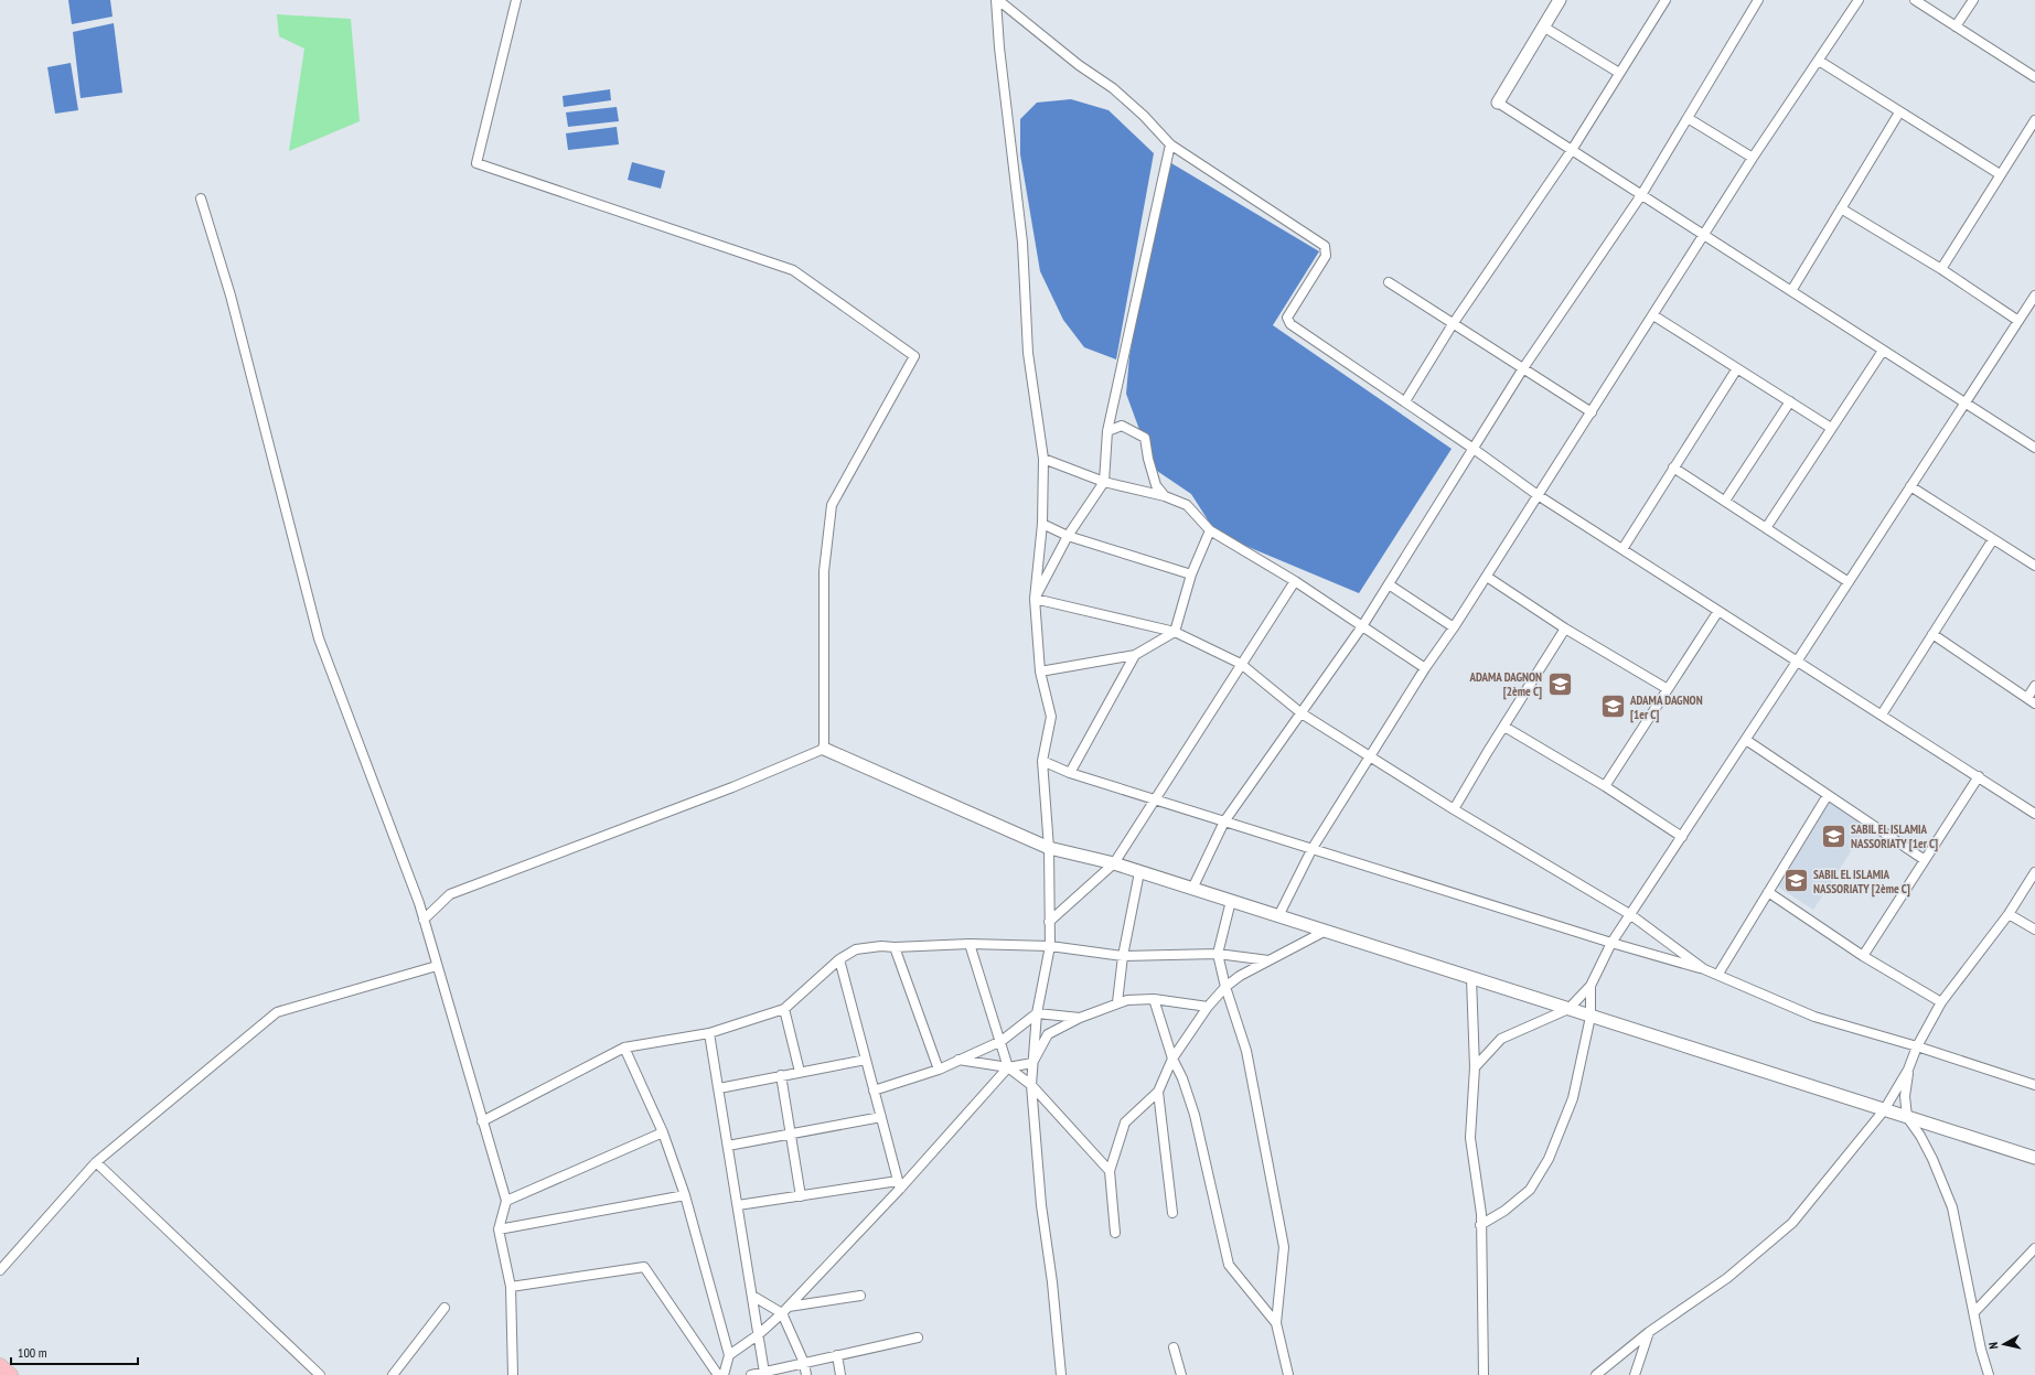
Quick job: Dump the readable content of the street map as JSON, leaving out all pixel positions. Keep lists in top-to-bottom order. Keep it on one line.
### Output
{"places":{"school or university":["ADAMA DAGNON [2ème C]","ADAMA DAGNON [1er C]","SABIL EL ISLAMIA NASSORIATY [1er C]","SABIL EL ISLAMIA NASSORIATY [2ème C]"]},"scale_bar":"100 m","north":"left"}
